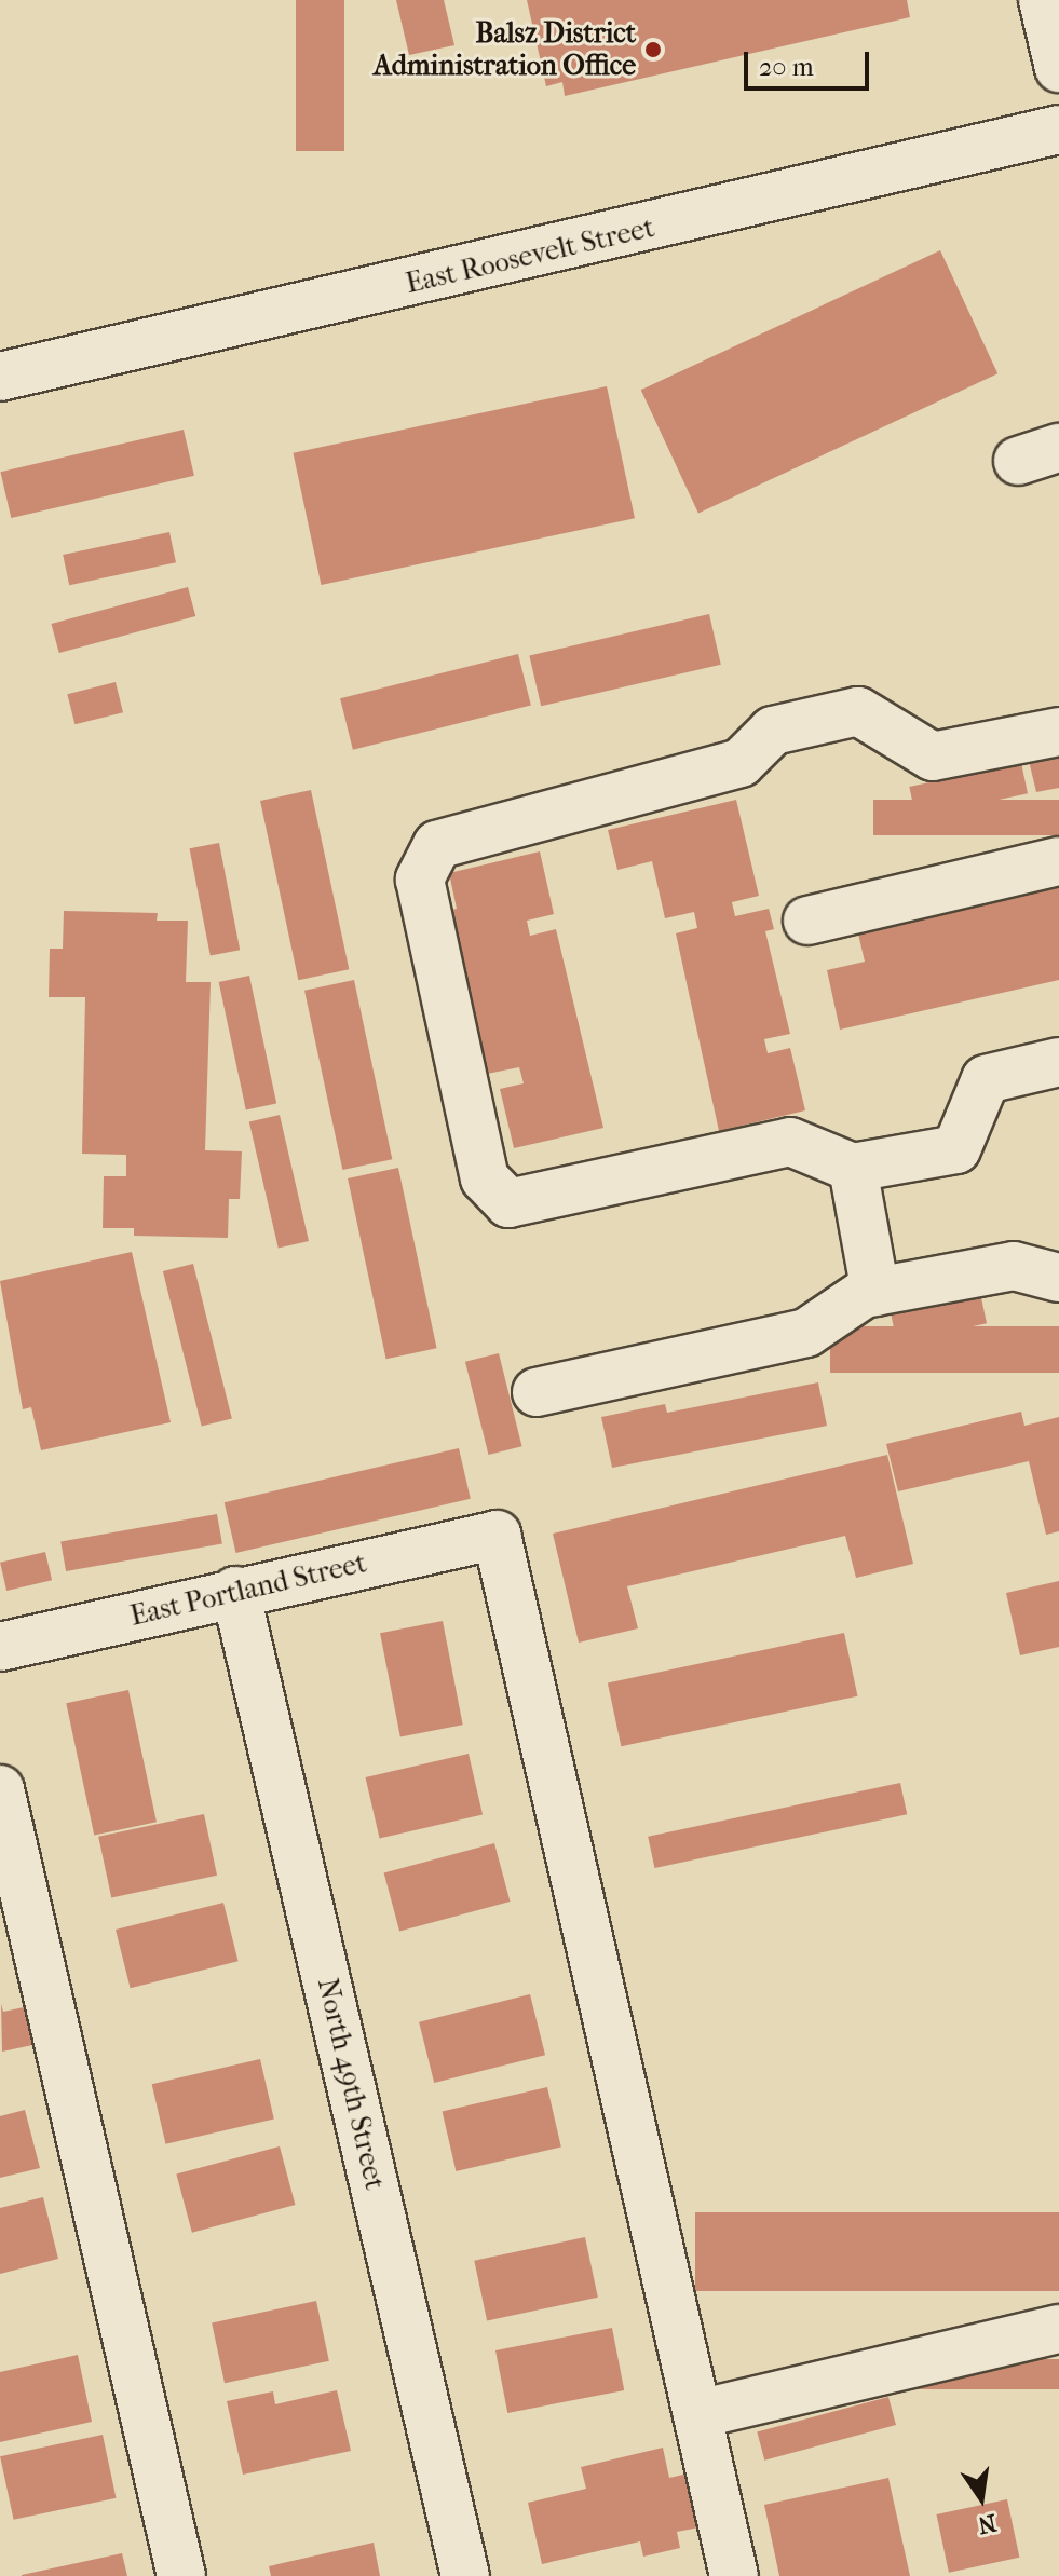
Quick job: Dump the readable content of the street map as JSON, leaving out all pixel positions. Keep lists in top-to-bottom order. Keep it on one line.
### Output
{"streets":{"street":["East Roosevelt Street","East Portland Street","North 49th Street"]},"crossings":[["East Portland Street","North 49th Street"]],"places":["Balsz District Administration Office"],"scale_bar":"20 m","north":"bottom"}
